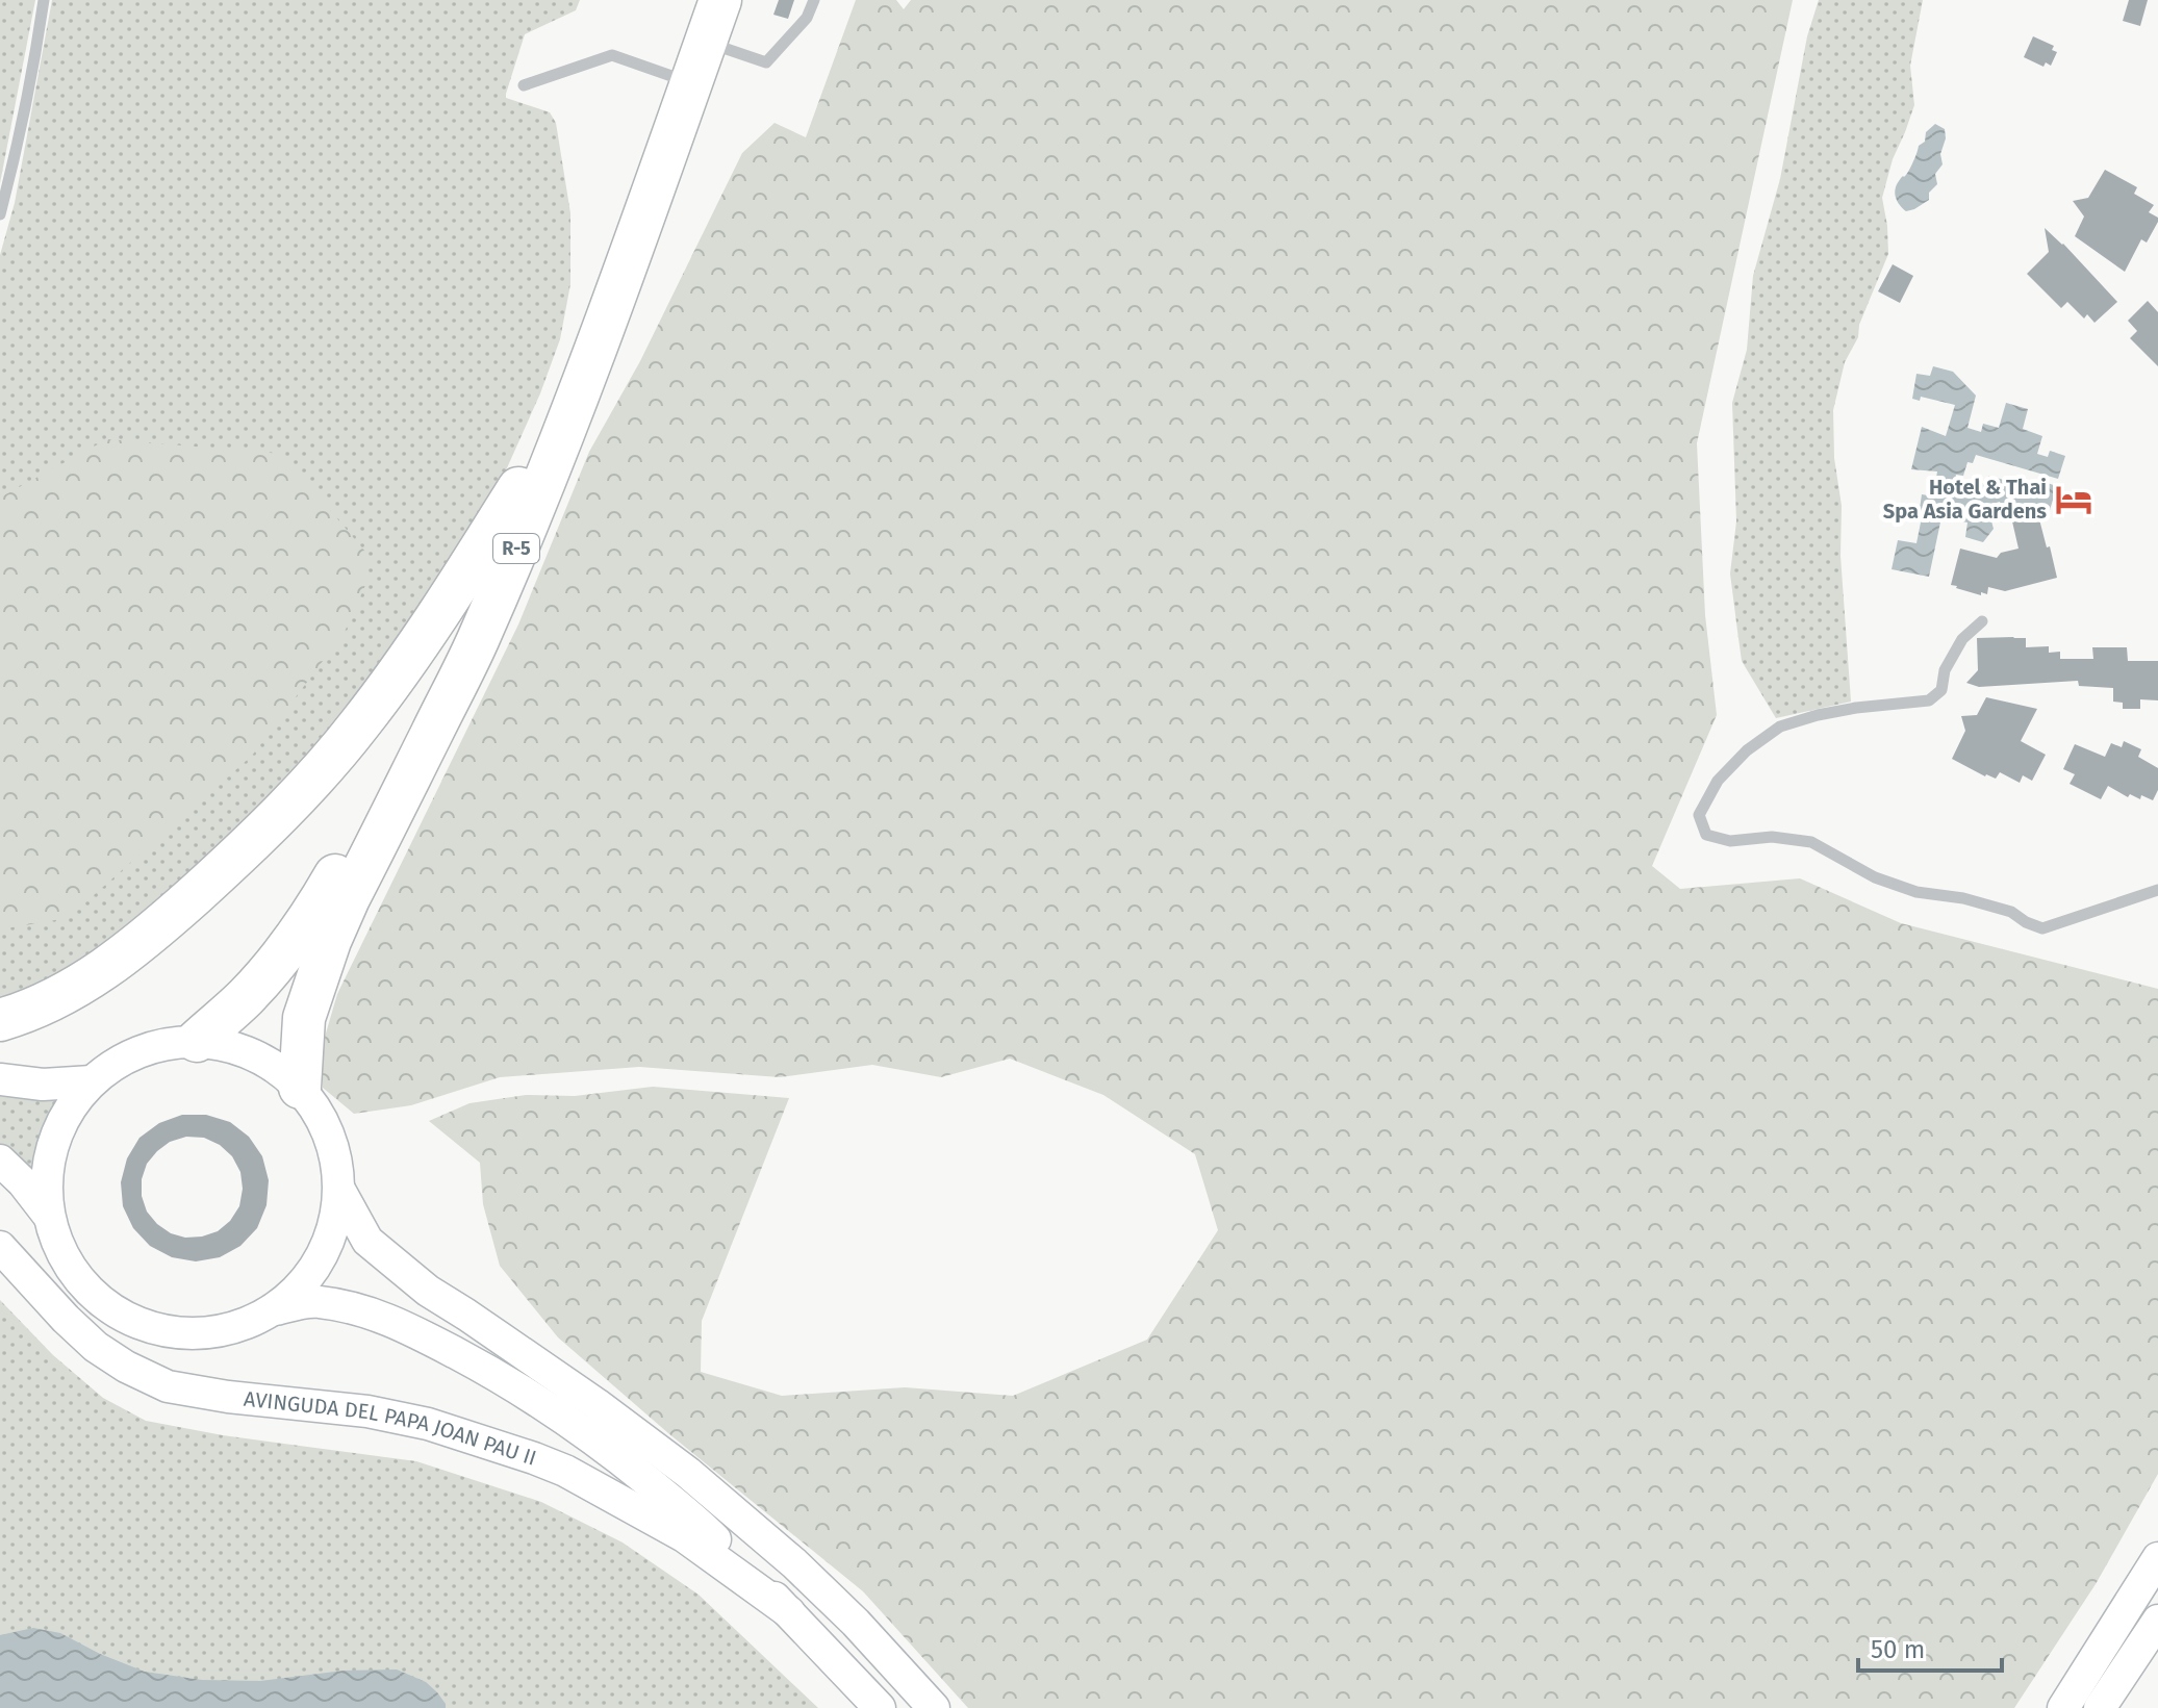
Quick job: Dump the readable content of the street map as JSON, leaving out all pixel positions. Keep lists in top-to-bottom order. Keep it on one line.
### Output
{"streets":{"highway":["R-5"],"main road":["AVINGUDA DEL PAPA JOAN PAU II"]},"crossings":[["R-5","AVINGUDA DEL PAPA JOAN PAU II"]],"places":{"hotel":["Hotel & Thai Spa Asia Gardens"]},"scale_bar":"50 m"}
